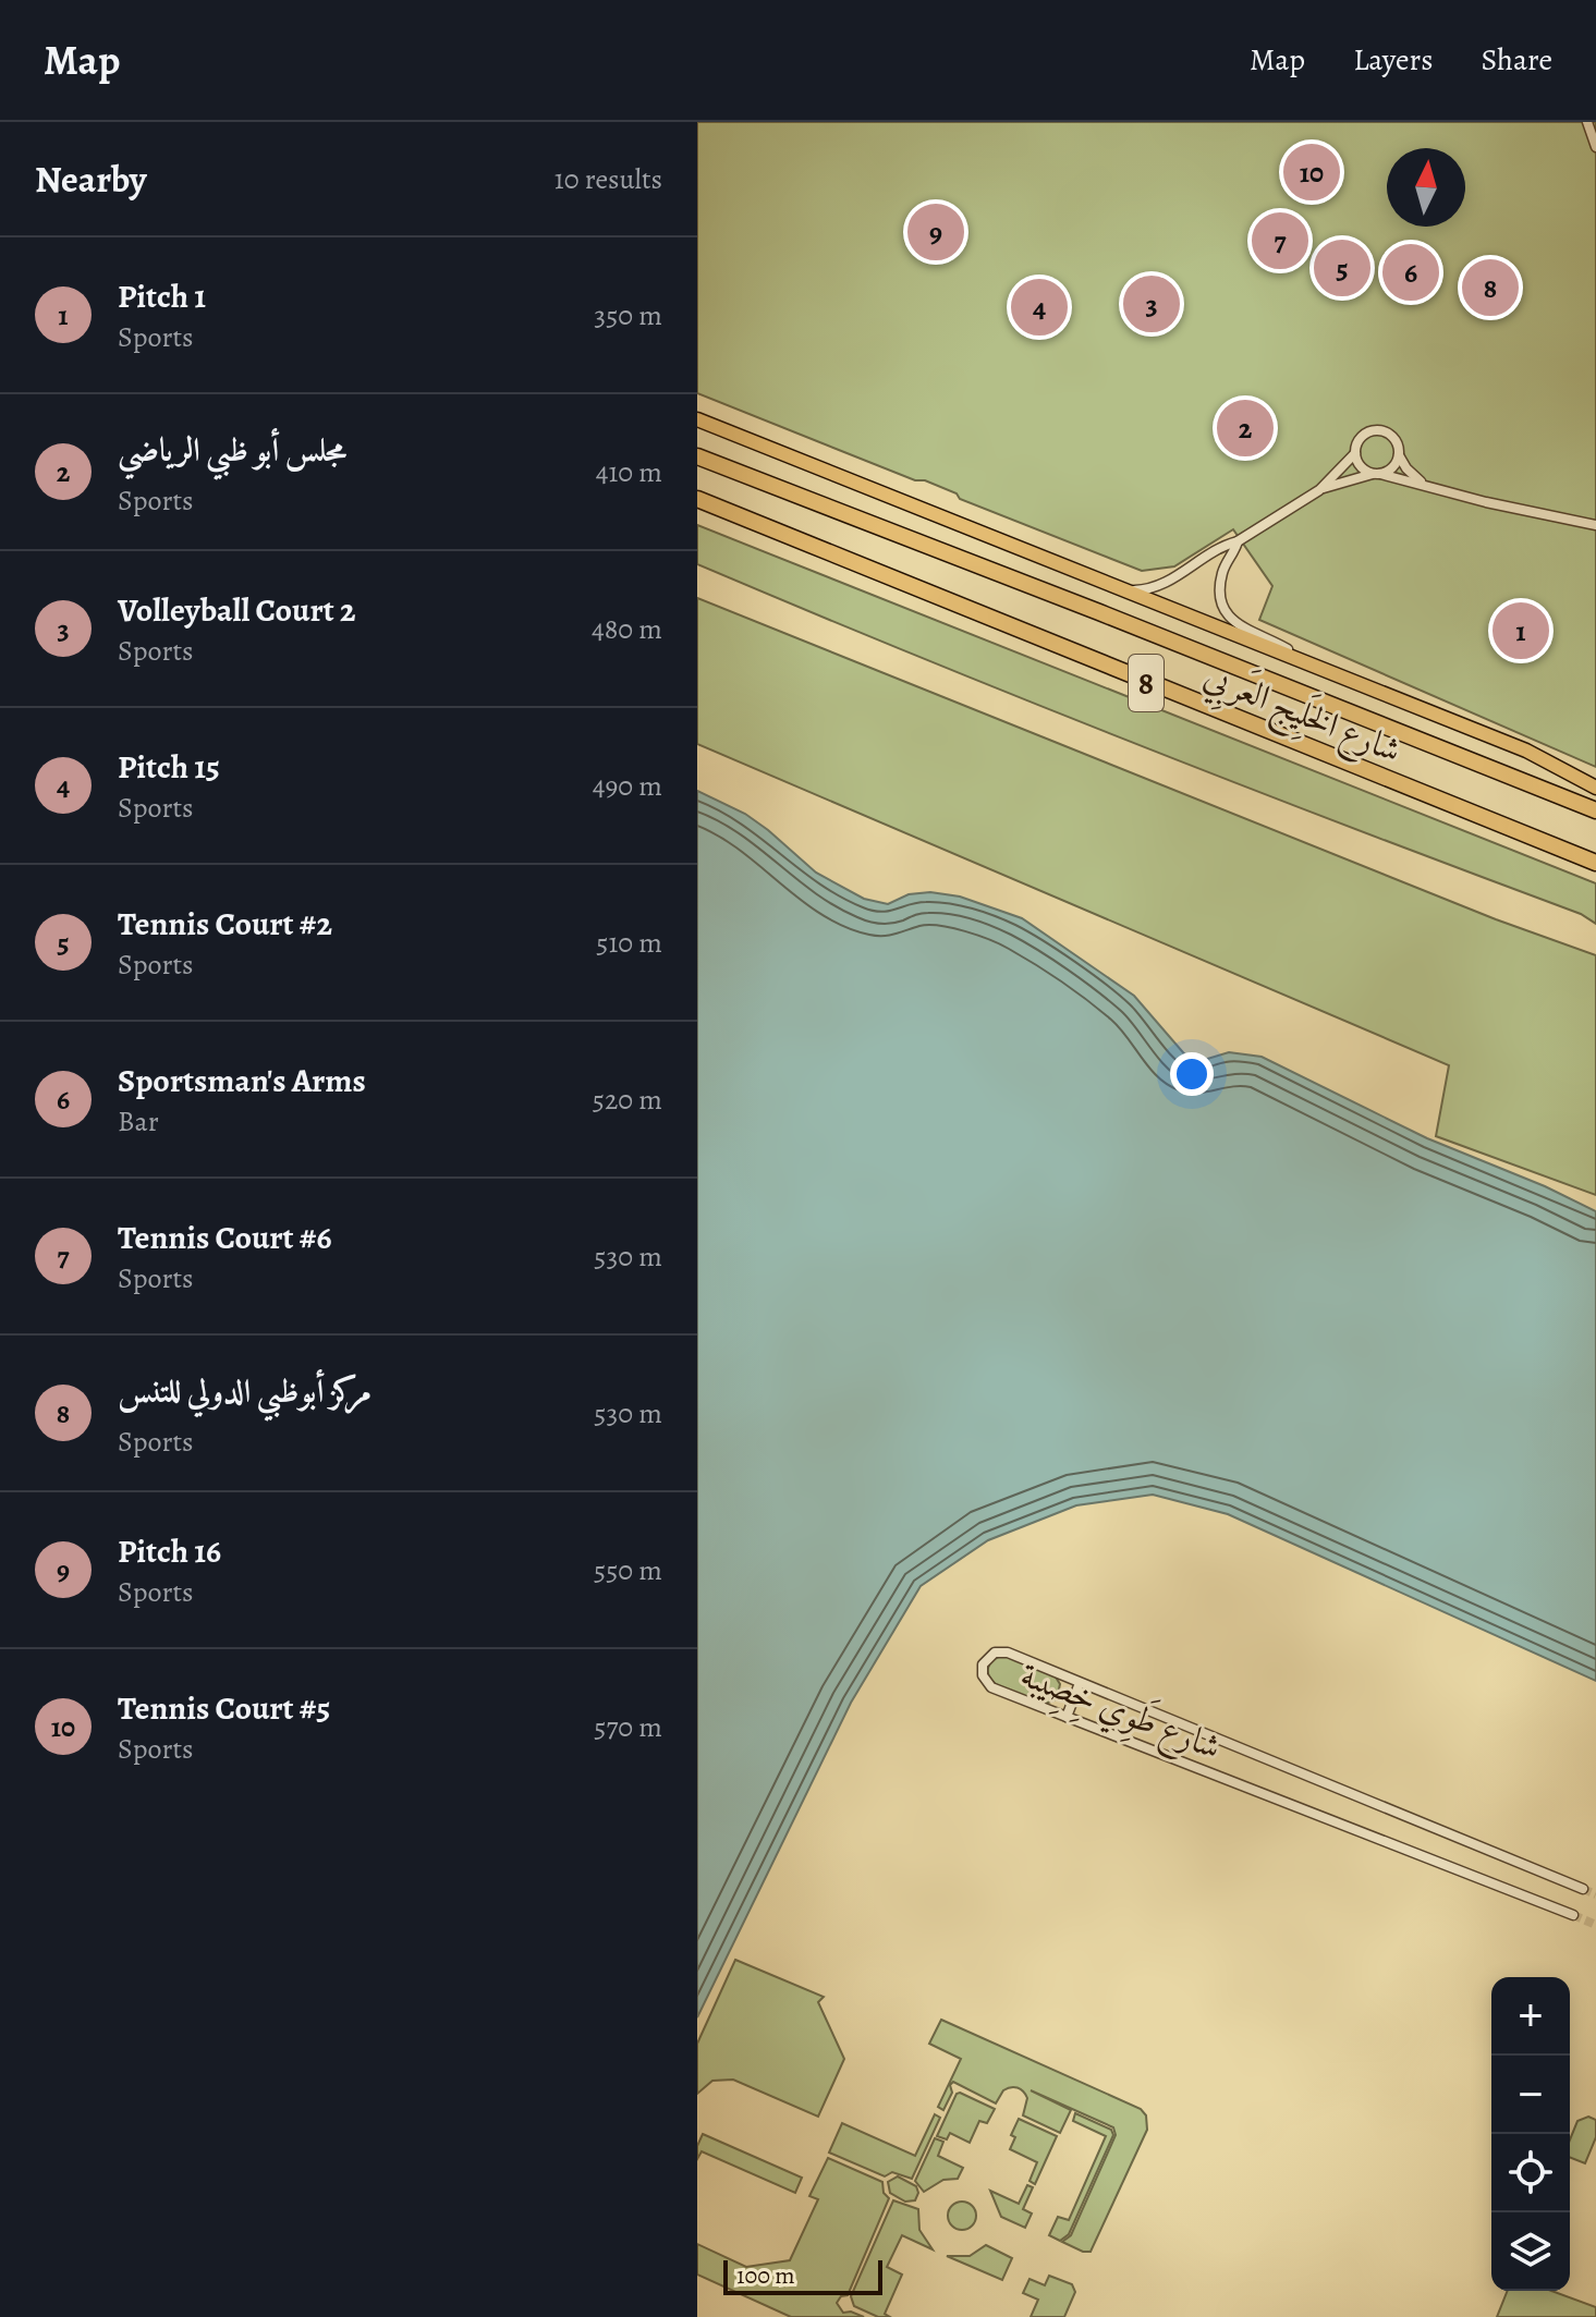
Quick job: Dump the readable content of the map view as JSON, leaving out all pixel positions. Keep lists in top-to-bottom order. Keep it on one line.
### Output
{"streets":{"highway":["8","شارع الخَلِيج العَربِي"],"street":["شارع طَوِي خِصِيبة"]},"scale_bar":"100 m","north":"top","page":{"header":"Map","nav":["Map","Layers","Share"],"heading":["Nearby","10 results"],"pins":["10","9","7","5","6","8","3","4","2","1"],"list":[{"mark":"1","name":"Pitch 1","note":"Sports","value":"350 m"},{"mark":"2","name":"مجلس أبو ظبي الرياضي","note":"Sports","value":"410 m"},{"mark":"3","name":"Volleyball Court 2","note":"Sports","value":"480 m"},{"mark":"4","name":"Pitch 15","note":"Sports","value":"490 m"},{"mark":"5","name":"Tennis Court #2","note":"Sports","value":"510 m"},{"mark":"6","name":"Sportsman's Arms","note":"Bar","value":"520 m"},{"mark":"7","name":"Tennis Court #6","note":"Sports","value":"530 m"},{"mark":"8","name":"مركز أبوظبي الدولي للتنس","note":"Sports","value":"530 m"},{"mark":"9","name":"Pitch 16","note":"Sports","value":"550 m"},{"mark":"10","name":"Tennis Court #5","note":"Sports","value":"570 m"}],"map_buttons":["+","−"],"scale":"100 m"}}
